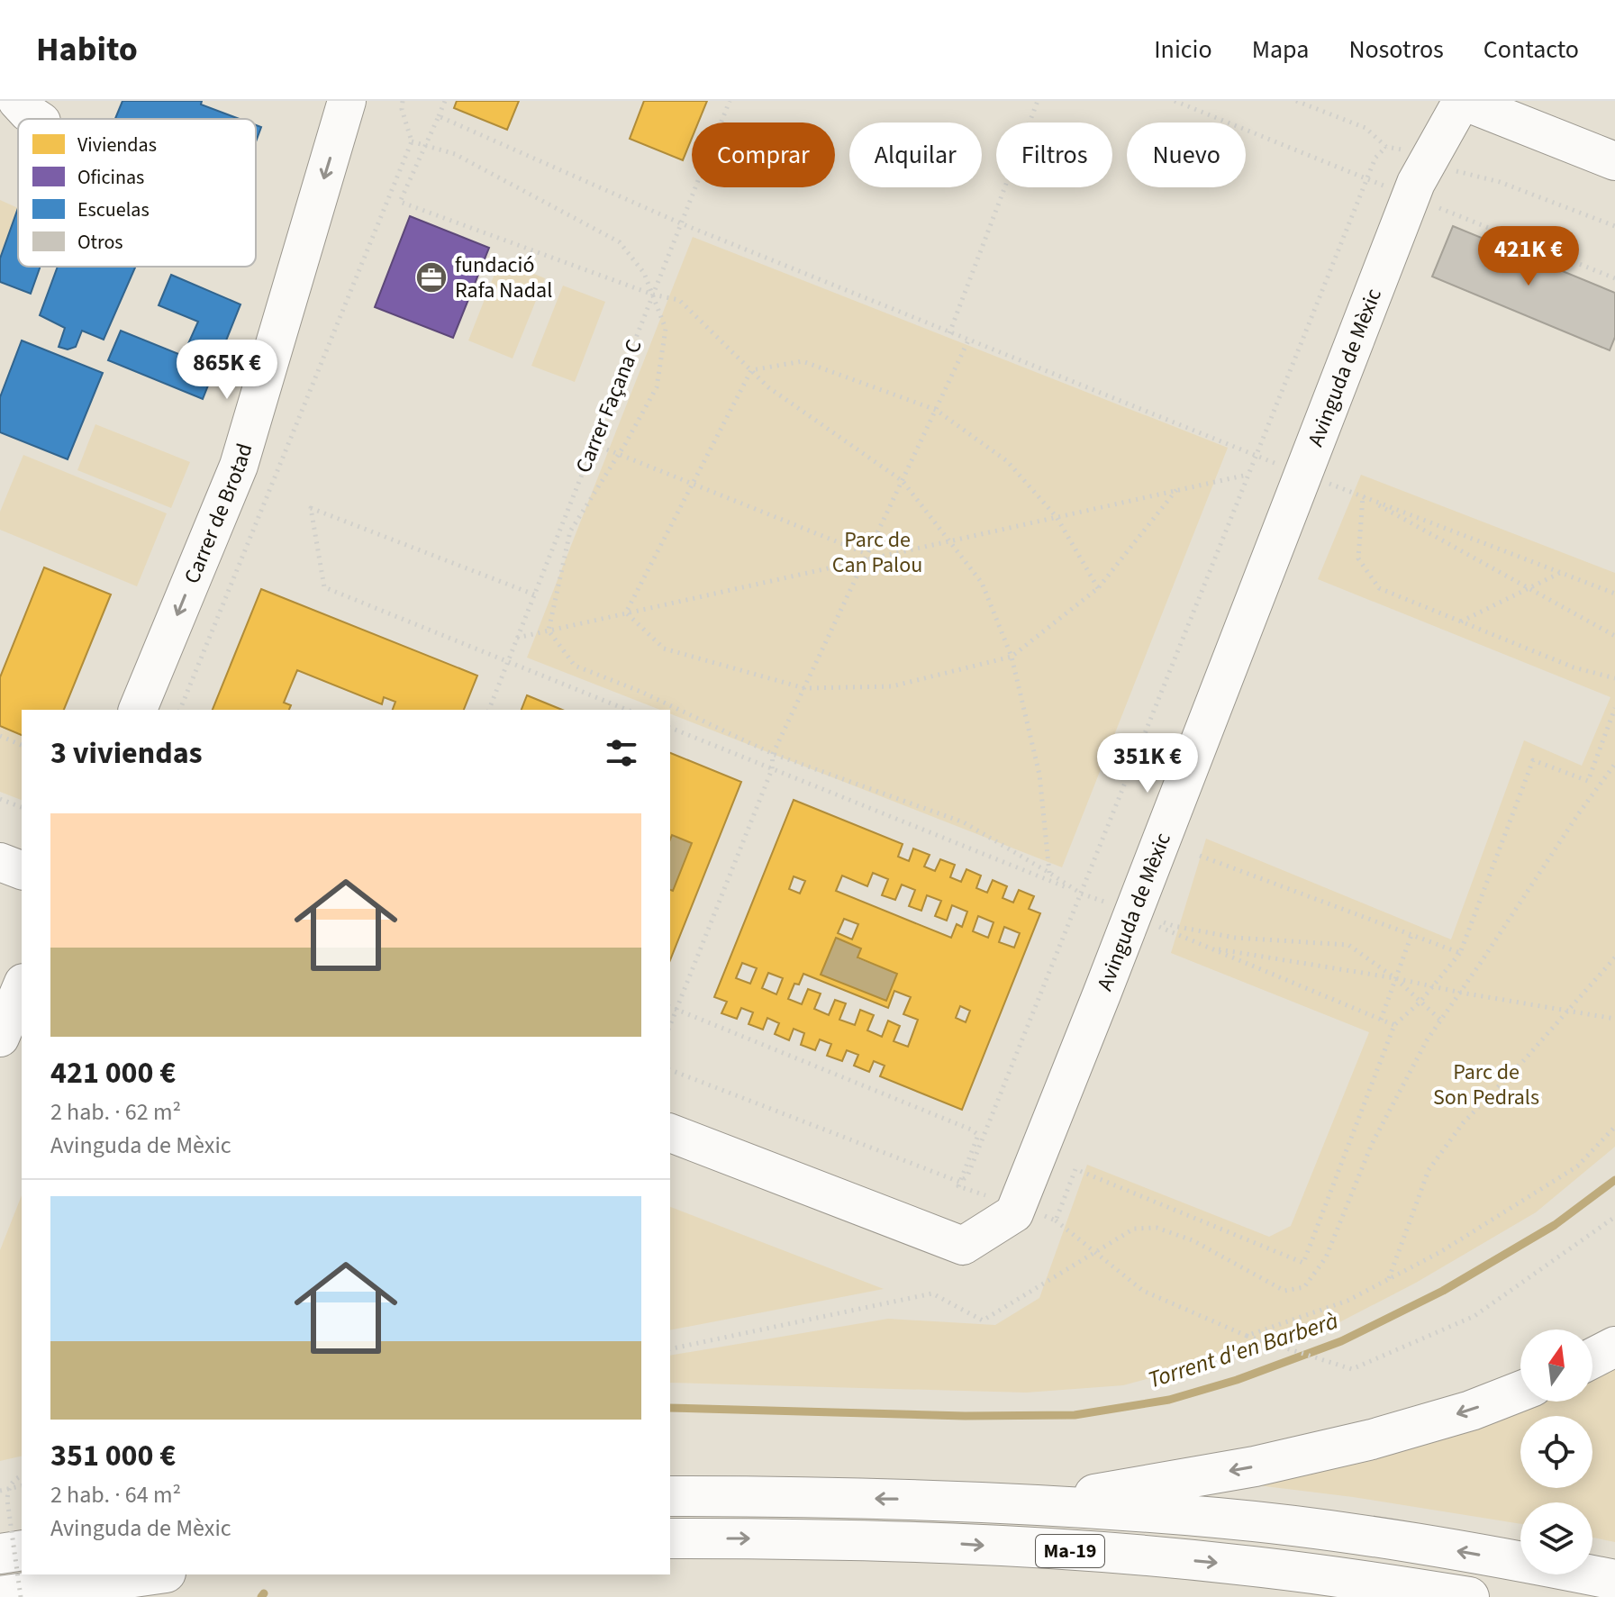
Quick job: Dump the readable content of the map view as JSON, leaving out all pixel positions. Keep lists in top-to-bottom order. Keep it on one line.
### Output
{"streets":{"highway":["Ma-19"],"street":["Avinguda de Mèxic","Carrer de Brotad"],"path":["Carrer Façana C"]},"one_way":["Carrer de Brotad"],"water":["Torrent d'en Barberà"],"parks":["Parc de Can Palou","Parc de Son Pedrals"],"places":{"office":["fundació Rafa Nadal"]},"legend":["Viviendas","Oficinas","Escuelas","Otros"],"north":"top","page":{"header":"Habito","nav":["Inicio","Mapa","Nosotros","Contacto"],"chip":["Comprar","Alquilar","Filtros","Nuevo"],"price":["421K €","865K €","351K €"],"heading":"3 viviendas","list":[{"name":"421 000 €","note":"2 hab. · 62 m² · Avinguda de Mèxic"},{"name":"351 000 €","note":"2 hab. · 64 m² · Avinguda de Mèxic"}]}}
